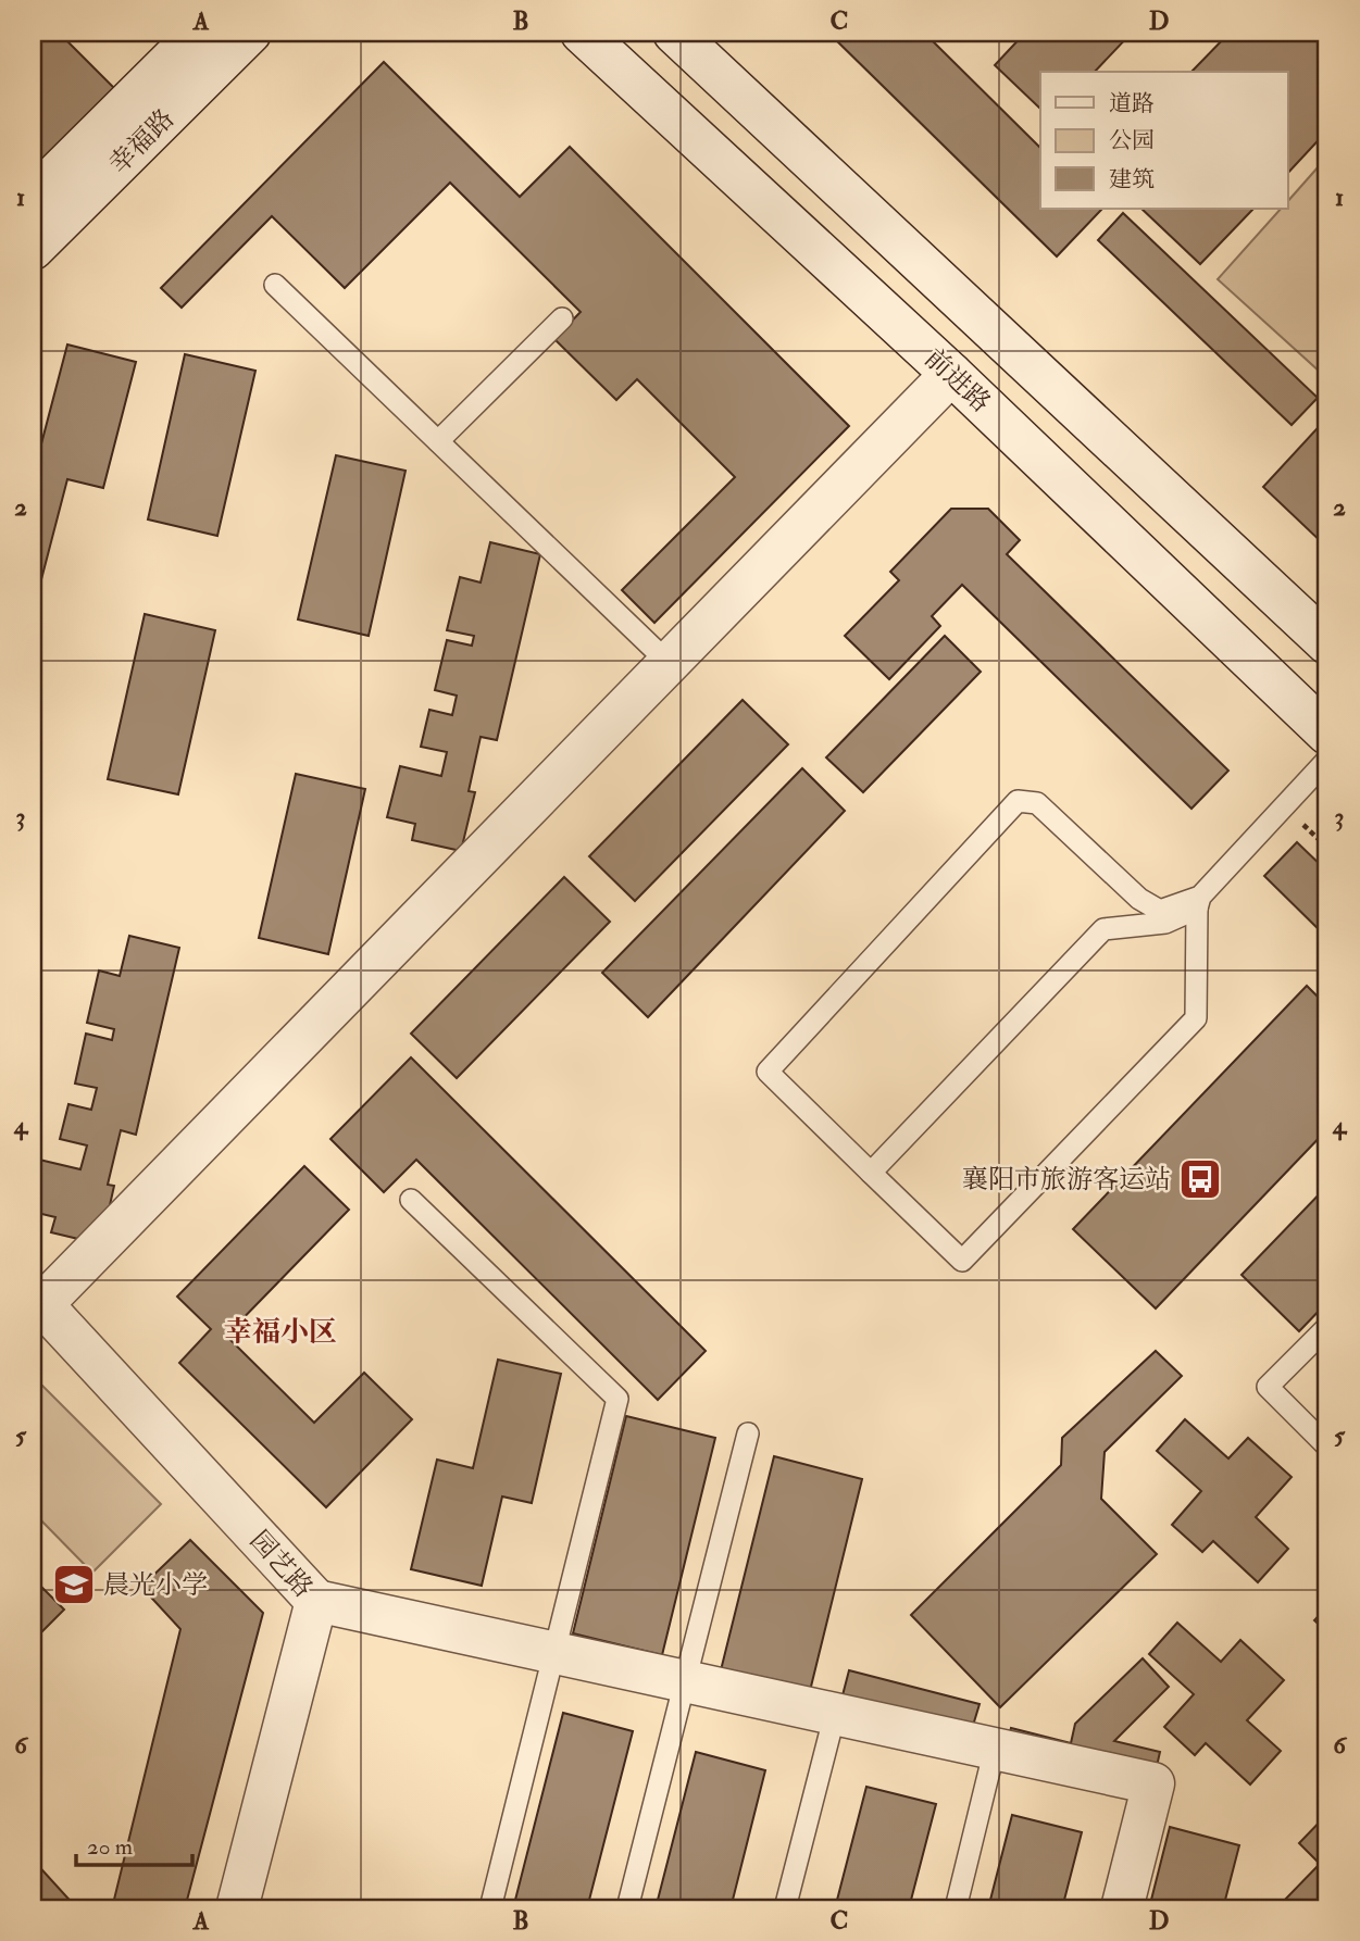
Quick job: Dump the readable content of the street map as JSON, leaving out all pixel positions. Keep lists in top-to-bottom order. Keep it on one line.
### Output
{"streets":{"street":["幸福路","前进路","园艺路"]},"districts":["幸福小区"],"places":{"bus stop":["襄阳市旅游客运站"],"school or university":["晨光小学"]},"legend":["道路","公园","建筑"],"scale_bar":"20 m","grid":{"columns":["A","B","C","D"],"rows":["1","2","3","4","5","6"]}}
